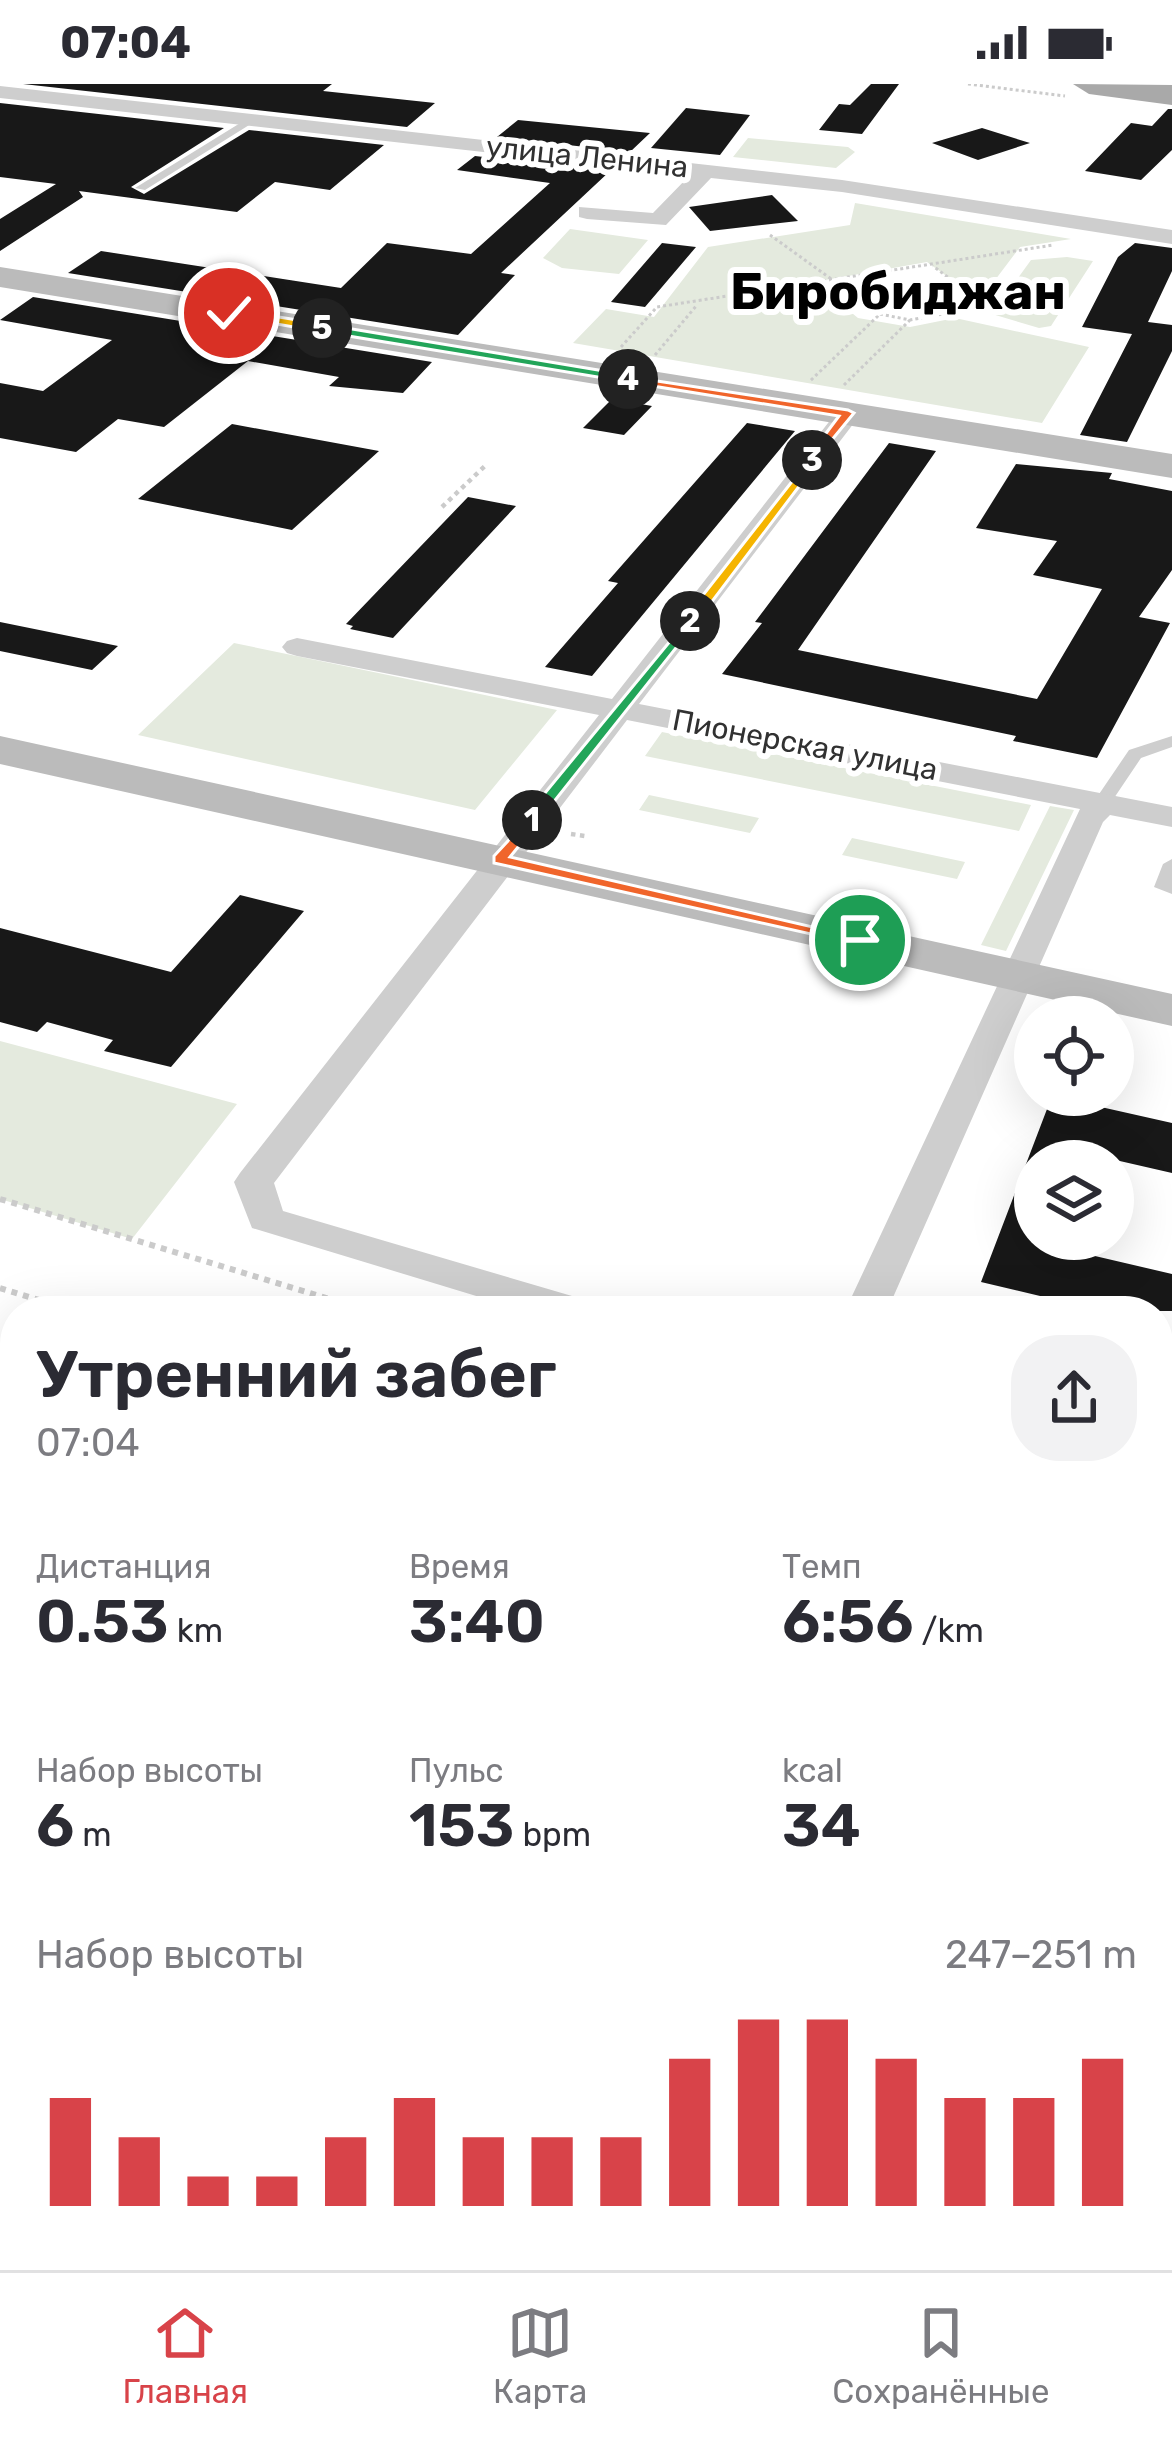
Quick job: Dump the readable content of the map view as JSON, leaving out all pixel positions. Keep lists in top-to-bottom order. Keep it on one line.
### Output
{"streets":{"street":["улица Ленина","Пионерская улица"]},"districts":["Биробиджан"],"page":{"status":"07:04","pins":["5","4","3","2","1"],"heading":["Утренний забег","07:04"],"stats":[["Дистанция","0.53 km"],["Время","3:40"],["Темп","6:56 /km"],["Набор высоты","6 m"],["Пульс","153 bpm"],["kcal","34"]],"chart":["Набор высоты","247–251 m"],"tabs":["Главная","Карта","Сохранённые"]}}
